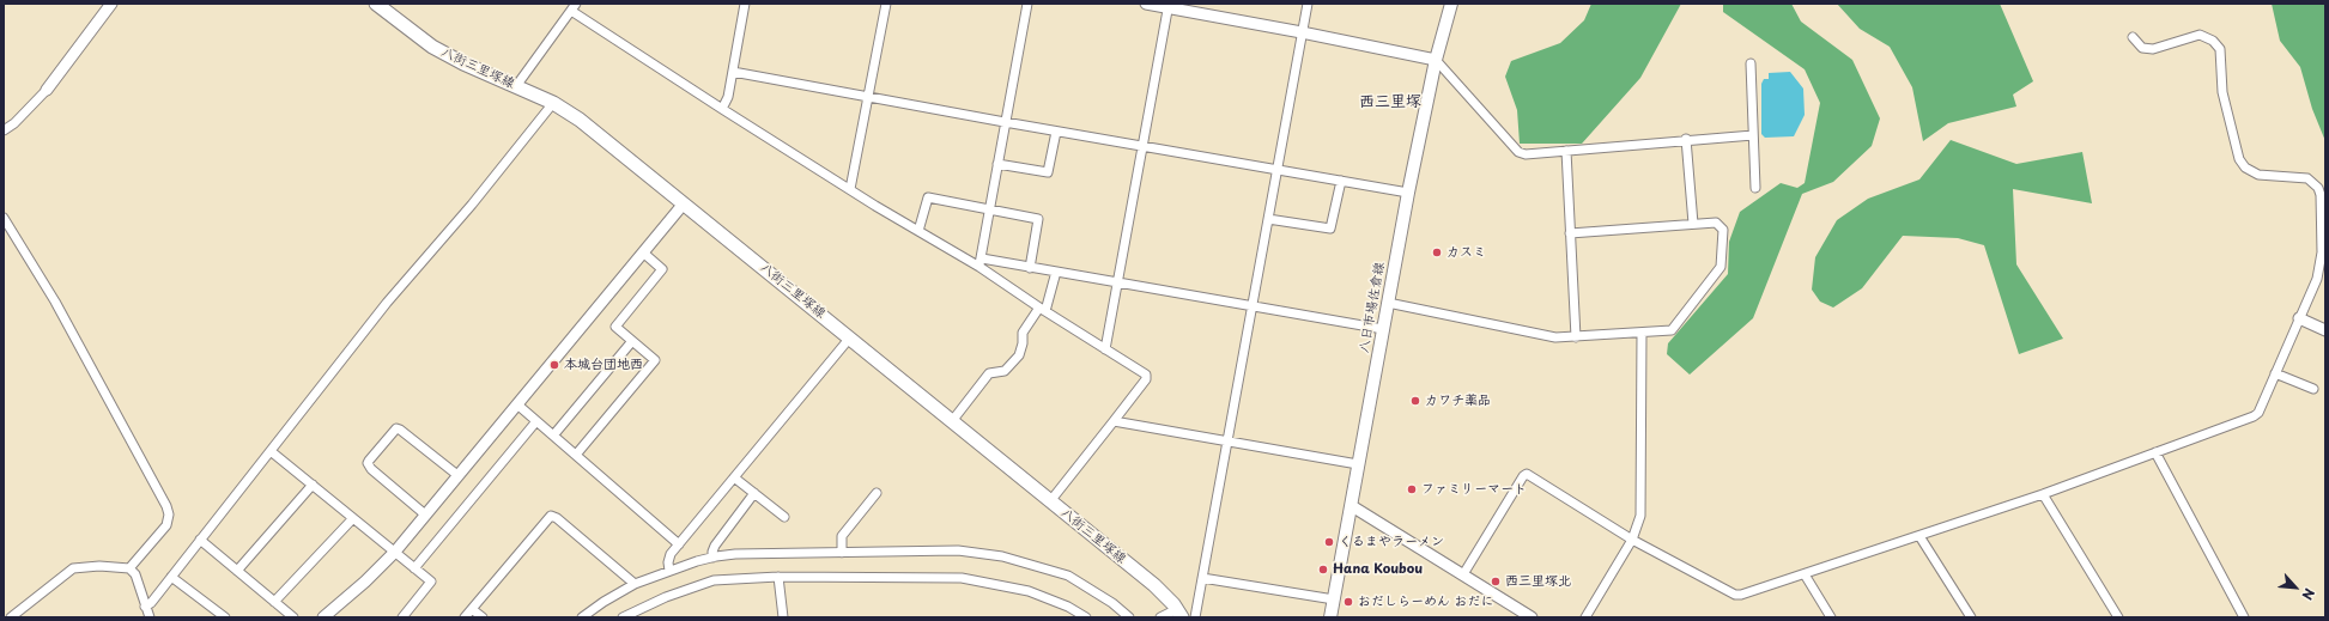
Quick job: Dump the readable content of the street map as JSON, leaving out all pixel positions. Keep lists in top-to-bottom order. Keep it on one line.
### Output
{"streets":{"main road":["八街三里塚線","八日市場佐倉線"]},"districts":["西三里塚"],"places":["カスミ","本城台団地西","カワチ薬品","ファミリーマート","くるまやラーメン","Hana Koubou","西三里塚北","おだしらーめん おだに"],"north":"bottom right"}
